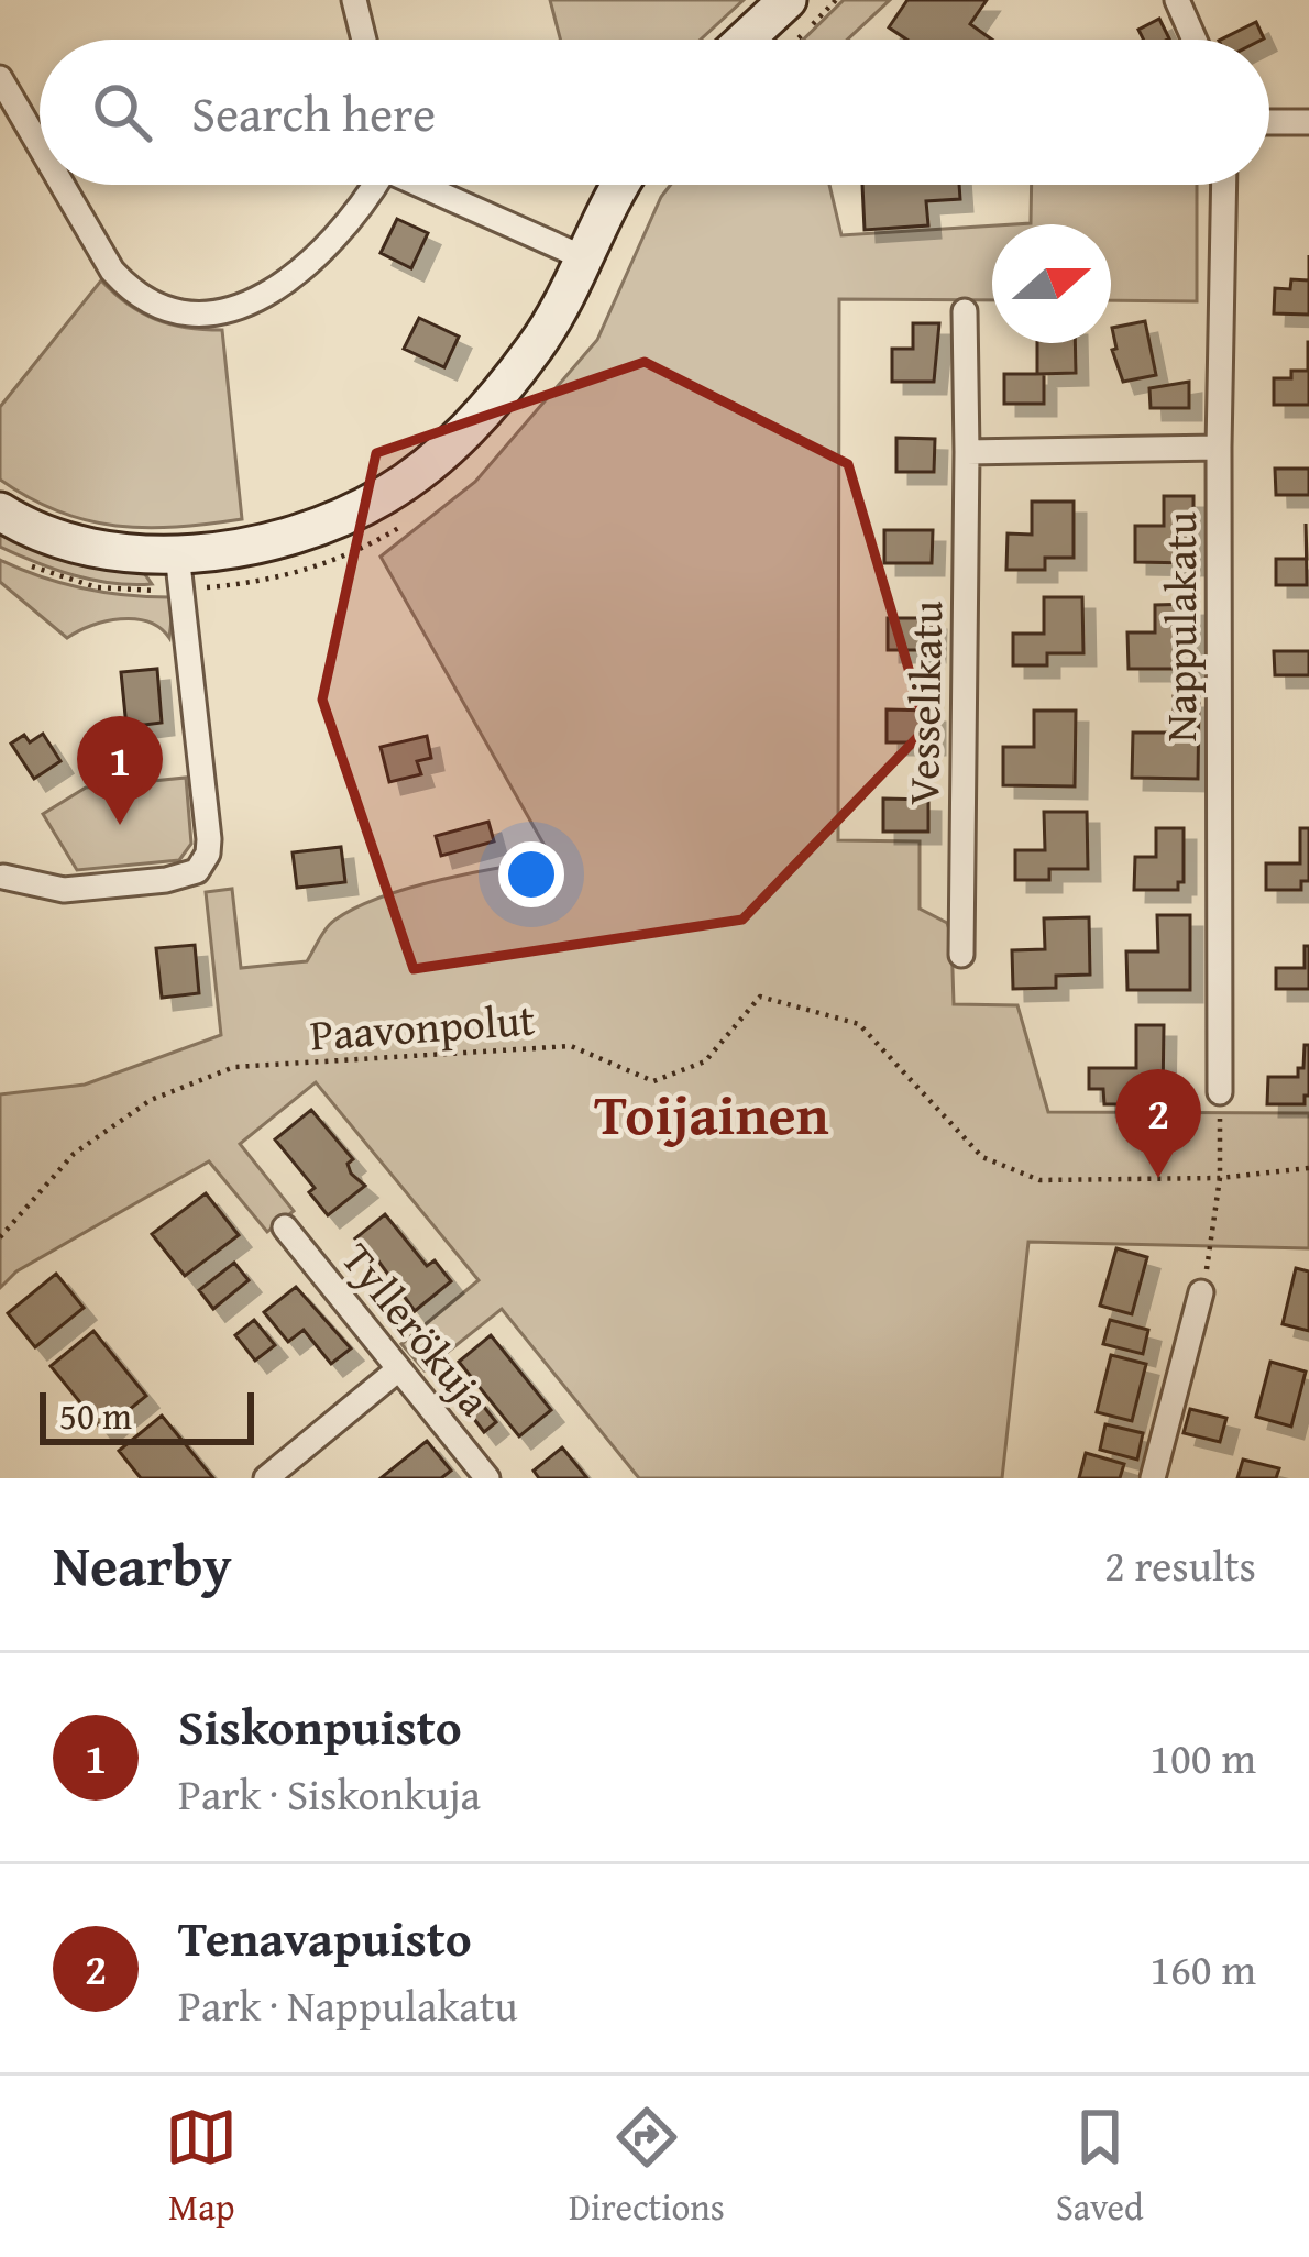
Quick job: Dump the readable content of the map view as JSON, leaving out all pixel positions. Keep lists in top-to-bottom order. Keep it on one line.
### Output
{"streets":{"street":["Nappulakatu","Vesselikatu","Tyllerökuja"],"path":["Paavonpolut"]},"districts":["Toijainen"],"scale_bar":"50 m","north":"right","page":{"search":"Search here","pins":["1","2"],"scale":"50 m","heading":["Nearby","2 results"],"list":[{"mark":"1","name":"Siskonpuisto","note":"Park · Siskonkuja","value":"100 m"},{"mark":"2","name":"Tenavapuisto","note":"Park · Nappulakatu","value":"160 m"}],"nav":["Map","Directions","Saved"]}}
